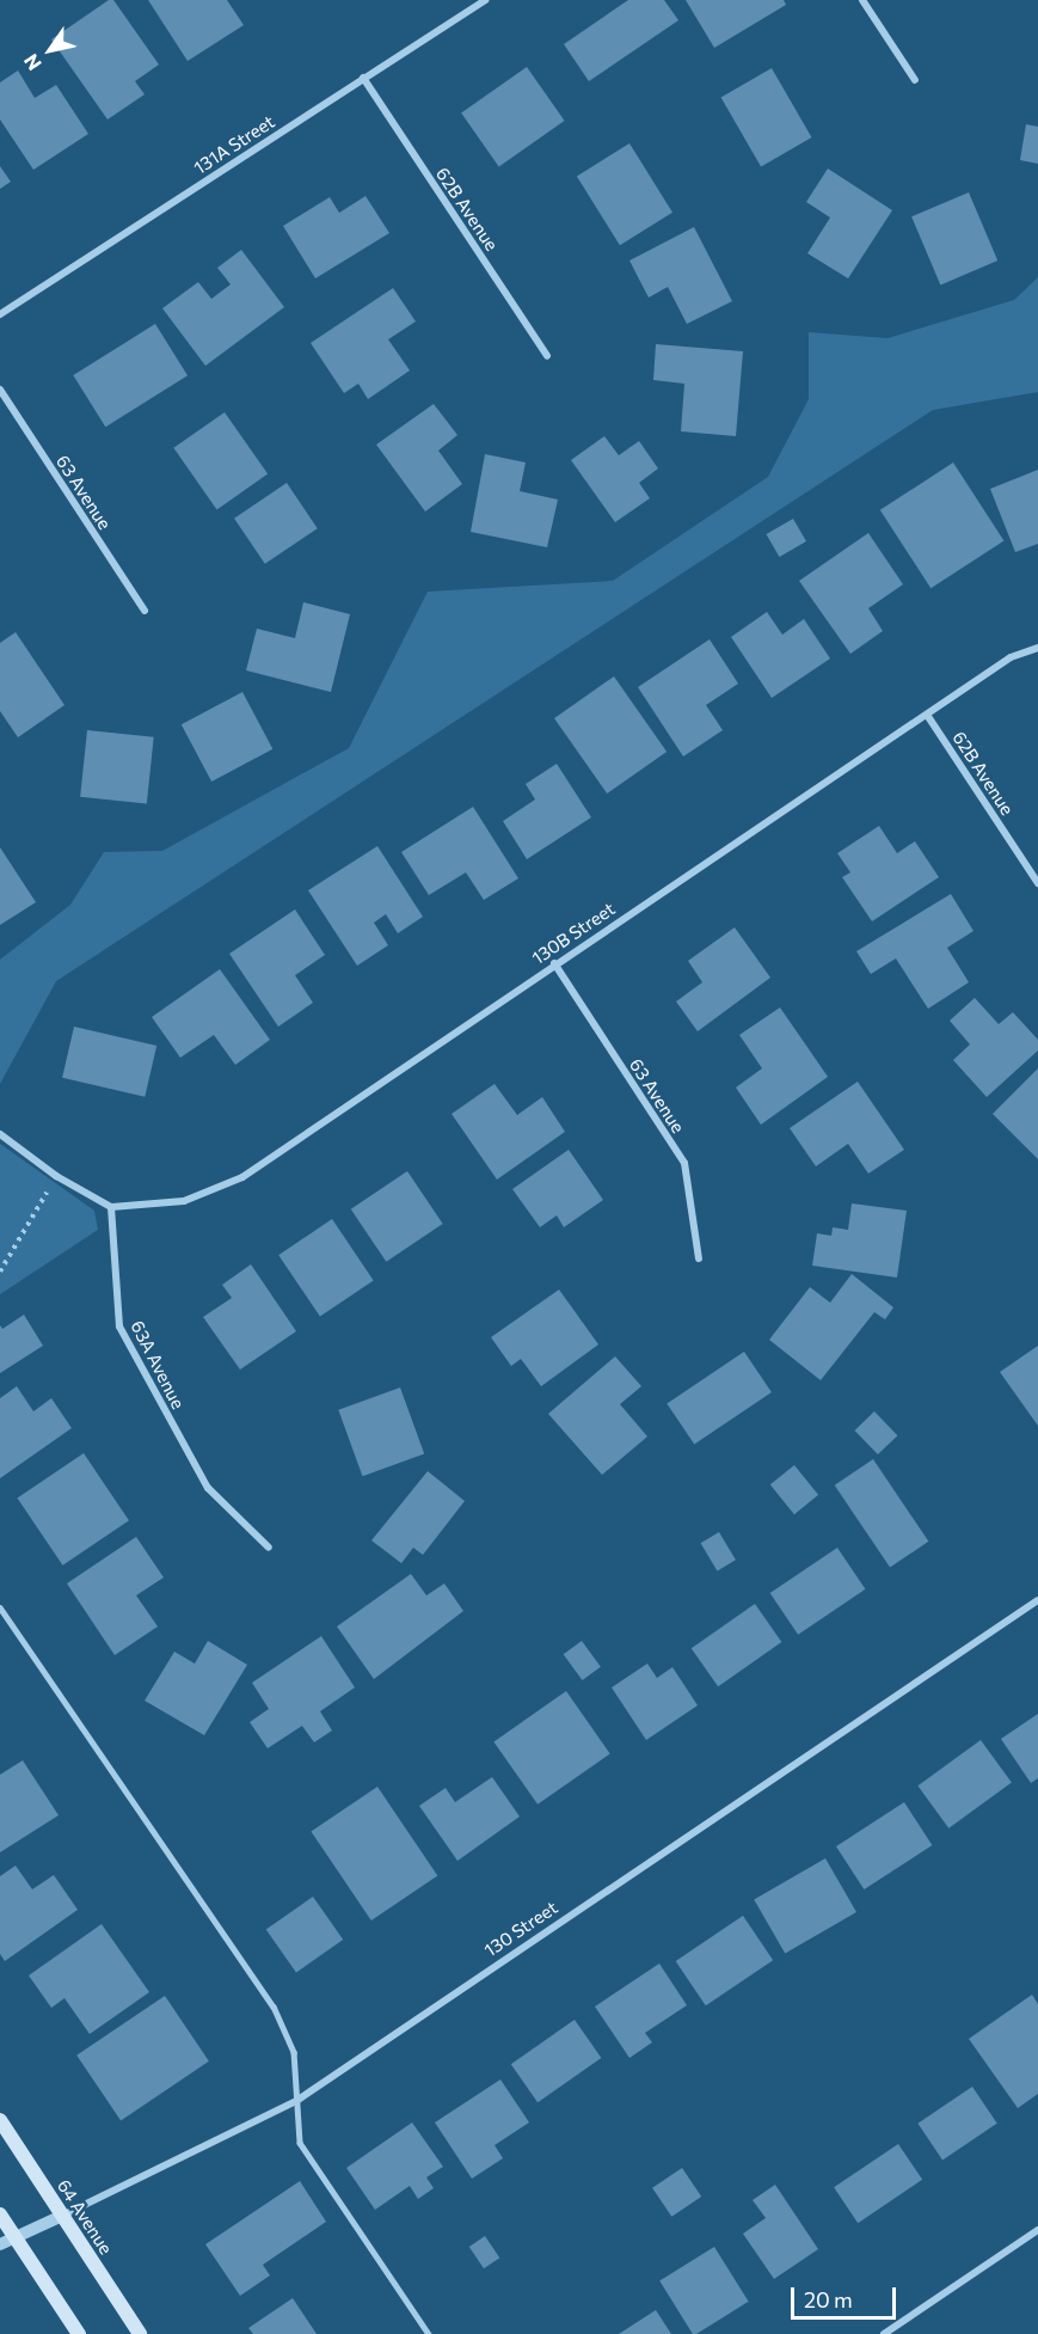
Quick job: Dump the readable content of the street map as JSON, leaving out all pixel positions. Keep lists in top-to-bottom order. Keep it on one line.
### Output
{"streets":{"main road":["64 Avenue"],"street":["131A Street","62B Avenue","63 Avenue","130B Street","63A Avenue","130 Street"]},"crossings":[["131A Street","62B Avenue"],["62B Avenue","130B Street"],["63 Avenue","130B Street"],["130B Street","63A Avenue"],["130 Street","64 Avenue"]],"scale_bar":"20 m","north":"bottom left"}
